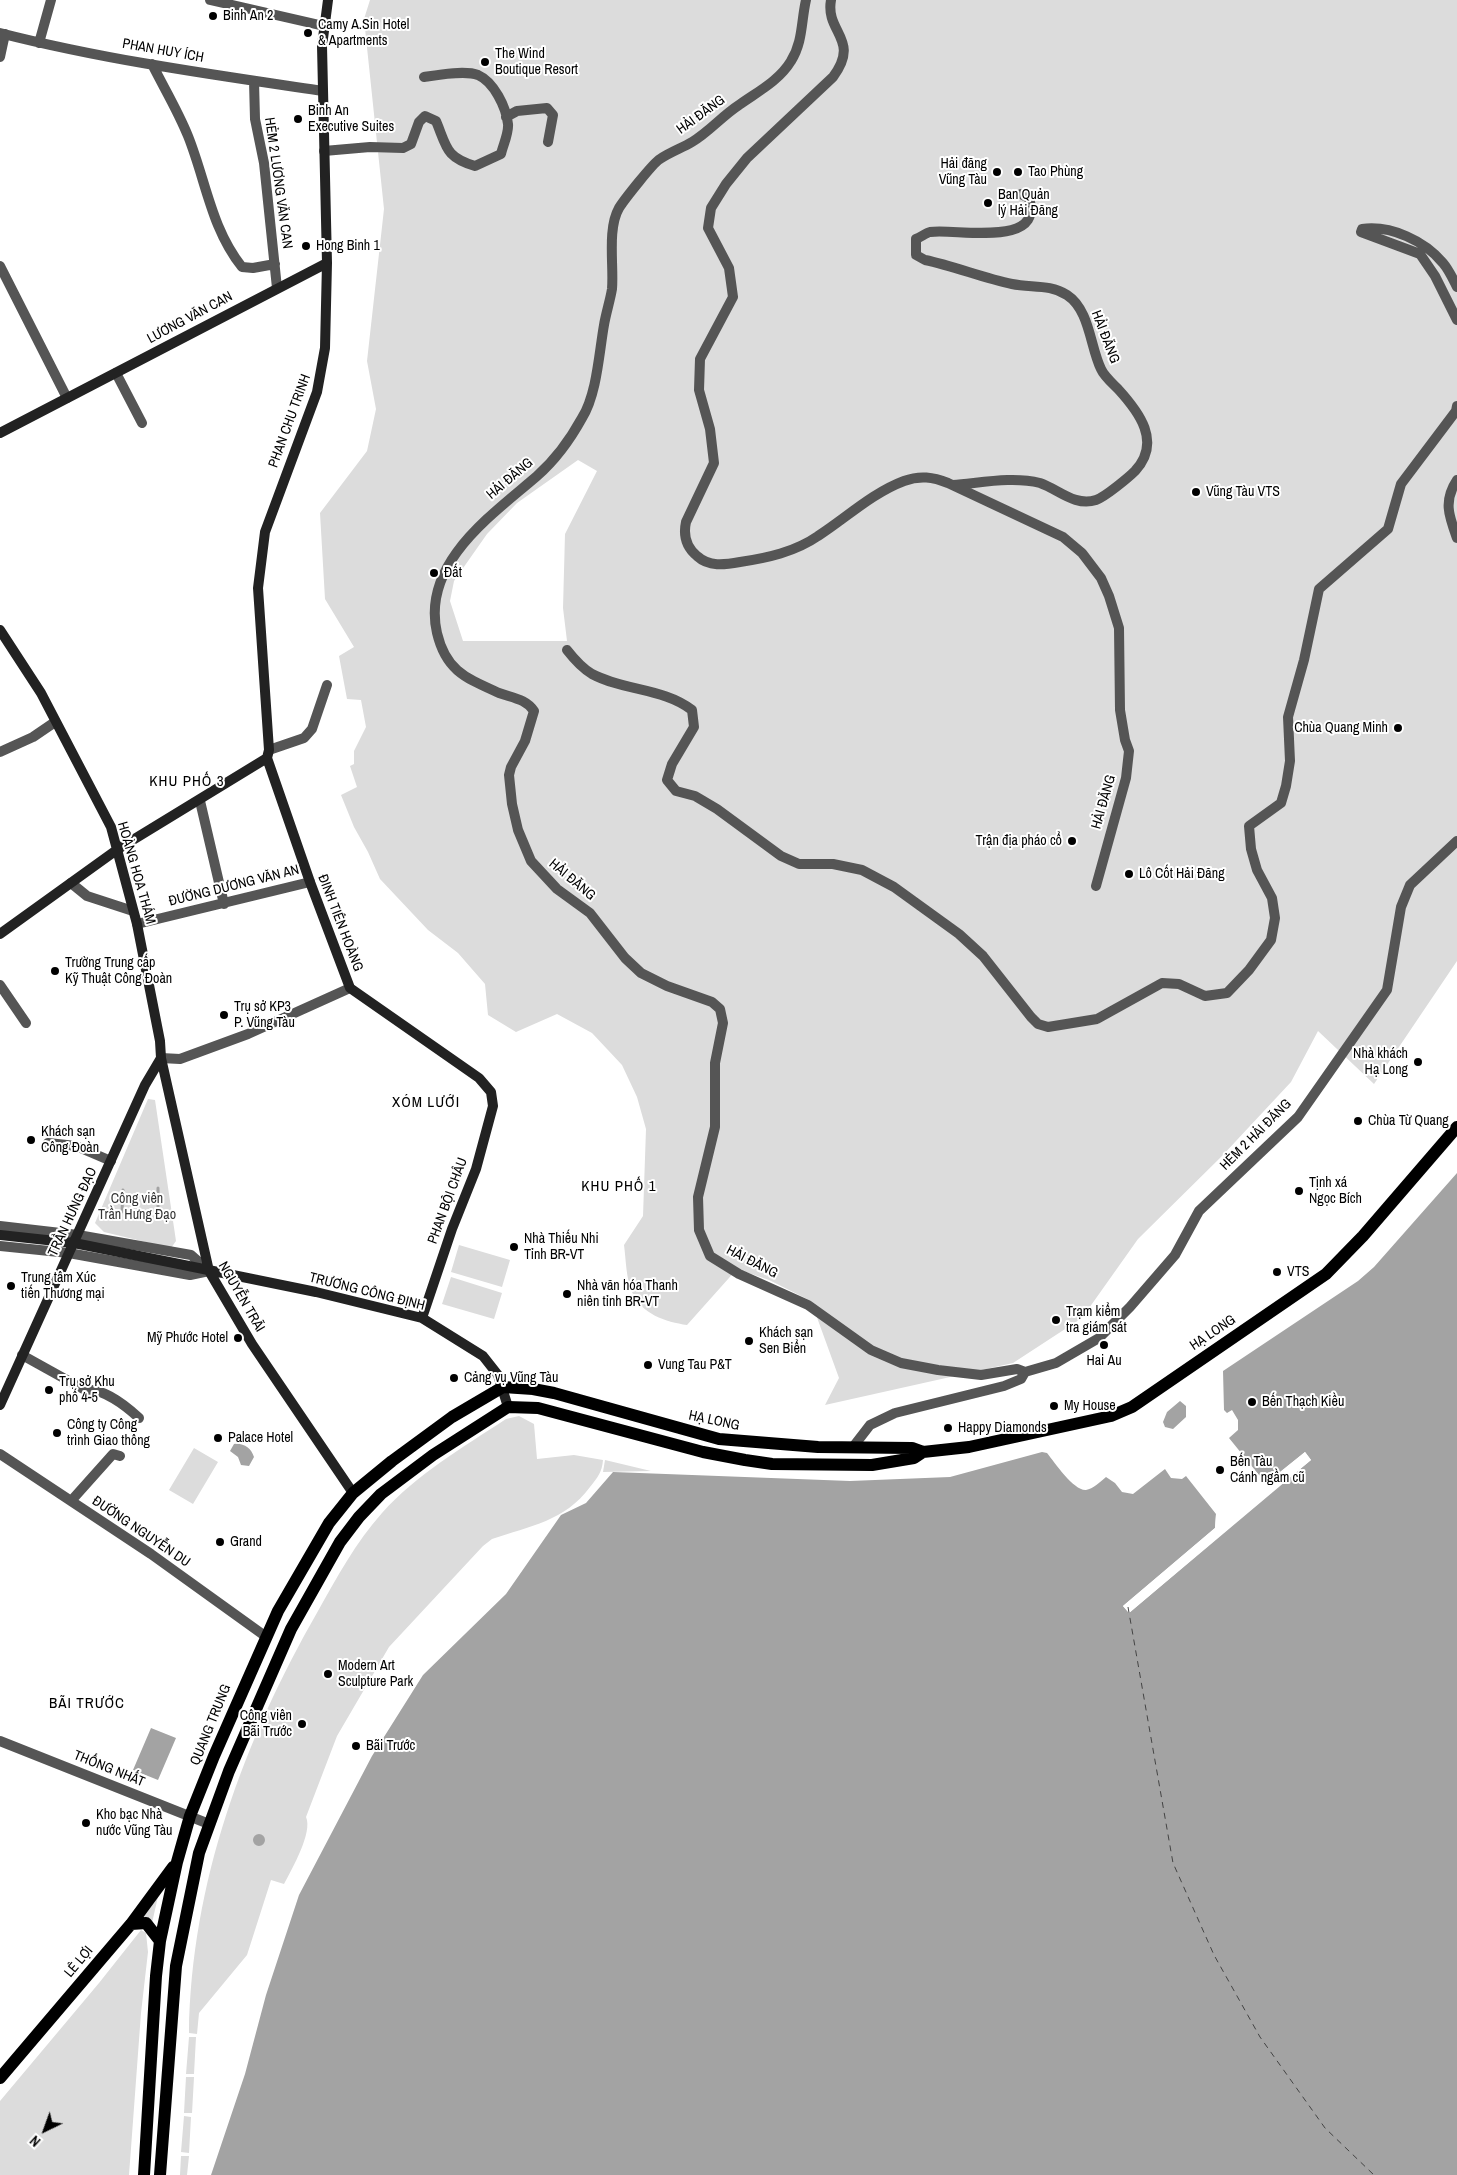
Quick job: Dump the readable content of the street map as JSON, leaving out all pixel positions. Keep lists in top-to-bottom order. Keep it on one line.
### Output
{"streets":{"main road":["LƯƠNG VĂN CAN","PHAN CHU TRINH","HOÀNG HOA THÁM","ĐINH TIÊN HOÀNG","PHAN BỘI CHÂU","TRẦN HƯNG ĐẠO","TRƯƠNG CÔNG ĐỊNH","NGUYỄN TRÃI","HẠ LONG","QUANG TRUNG","LÊ LỢI"],"street":["PHAN HUY ÍCH","HẢI ĐĂNG","HẺM 2 LƯƠNG VĂN CAN","ĐƯỜNG DƯƠNG VĂN AN","HẺM 2 HẢI ĐĂNG","ĐƯỜNG NGUYỄN DU","THỐNG NHẤT"]},"crossings":[["PHAN HUY ÍCH","HẺM 2 LƯƠNG VĂN CAN"],["PHAN HUY ÍCH","PHAN CHU TRINH"],["HẢI ĐĂNG","HẺM 2 HẢI ĐĂNG"],["HẺM 2 LƯƠNG VĂN CAN","LƯƠNG VĂN CAN"],["LƯƠNG VĂN CAN","PHAN CHU TRINH"],["PHAN CHU TRINH","ĐINH TIÊN HOÀNG"],["HOÀNG HOA THÁM","ĐƯỜNG DƯƠNG VĂN AN"],["HOÀNG HOA THÁM","TRẦN HƯNG ĐẠO"],["HOÀNG HOA THÁM","NGUYỄN TRÃI"],["ĐƯỜNG DƯƠNG VĂN AN","ĐINH TIÊN HOÀNG"],["ĐINH TIÊN HOÀNG","PHAN BỘI CHÂU"],["PHAN BỘI CHÂU","TRƯƠNG CÔNG ĐỊNH"],["TRẦN HƯNG ĐẠO","TRƯƠNG CÔNG ĐỊNH"],["TRẦN HƯNG ĐẠO","NGUYỄN TRÃI"],["TRƯƠNG CÔNG ĐỊNH","NGUYỄN TRÃI"],["TRƯƠNG CÔNG ĐỊNH","HẠ LONG"],["TRƯƠNG CÔNG ĐỊNH","QUANG TRUNG"],["NGUYỄN TRÃI","QUANG TRUNG"],["HẠ LONG","QUANG TRUNG"],["ĐƯỜNG NGUYỄN DU","QUANG TRUNG"],["QUANG TRUNG","THỐNG NHẤT"],["QUANG TRUNG","LÊ LỢI"]],"districts":["KHU PHỐ 3","XÓM LƯỚI","KHU PHỐ 1","BÃI TRƯỚC"],"parks":["Công viên Trần Hưng Đạo"],"places":["Binh An 2","Camy A.Sin Hotel & Apartments","The Wind Boutique Resort","Binh An Executive Suites","Hải đăng Vũng Tàu","Tao Phùng","Ban Quản lý Hải Đăng","Hong Binh 1","Vũng Tàu VTS","Đất","Chùa Quang Minh","Trận địa pháo cổ","Lô Cốt Hải Đăng","Trường Trung cấp Kỹ Thuật Công Đoàn","Trụ sở KP3 P. Vũng Tàu","Nhà khách Hạ Long","Chùa Từ Quang","Khách sạn Công Đoàn","Tịnh xá Ngọc Bích","Nhà Thiếu Nhi Tỉnh BR-VT","VTS","Trung tâm Xúc tiến Thương mại","Nhà văn hóa Thanh niên tỉnh BR-VT","Trạm kiểm tra giám sát","Mỹ Phước Hotel","Khách sạn Sen Biển","Hai Au","Vung Tau P&T","Cảng vụ Vũng Tàu","Trụ sở Khu phố 4-5","Bến Thạch Kiều","My House","Happy Diamonds","Công ty Công trình Giao thông","Palace Hotel","Bến Tàu Cánh ngầm cũ","Grand","Modern Art Sculpture Park","Công viên Bãi Trước","Bãi Trước","Kho bạc Nhà nước Vũng Tàu"],"north":"bottom left"}
